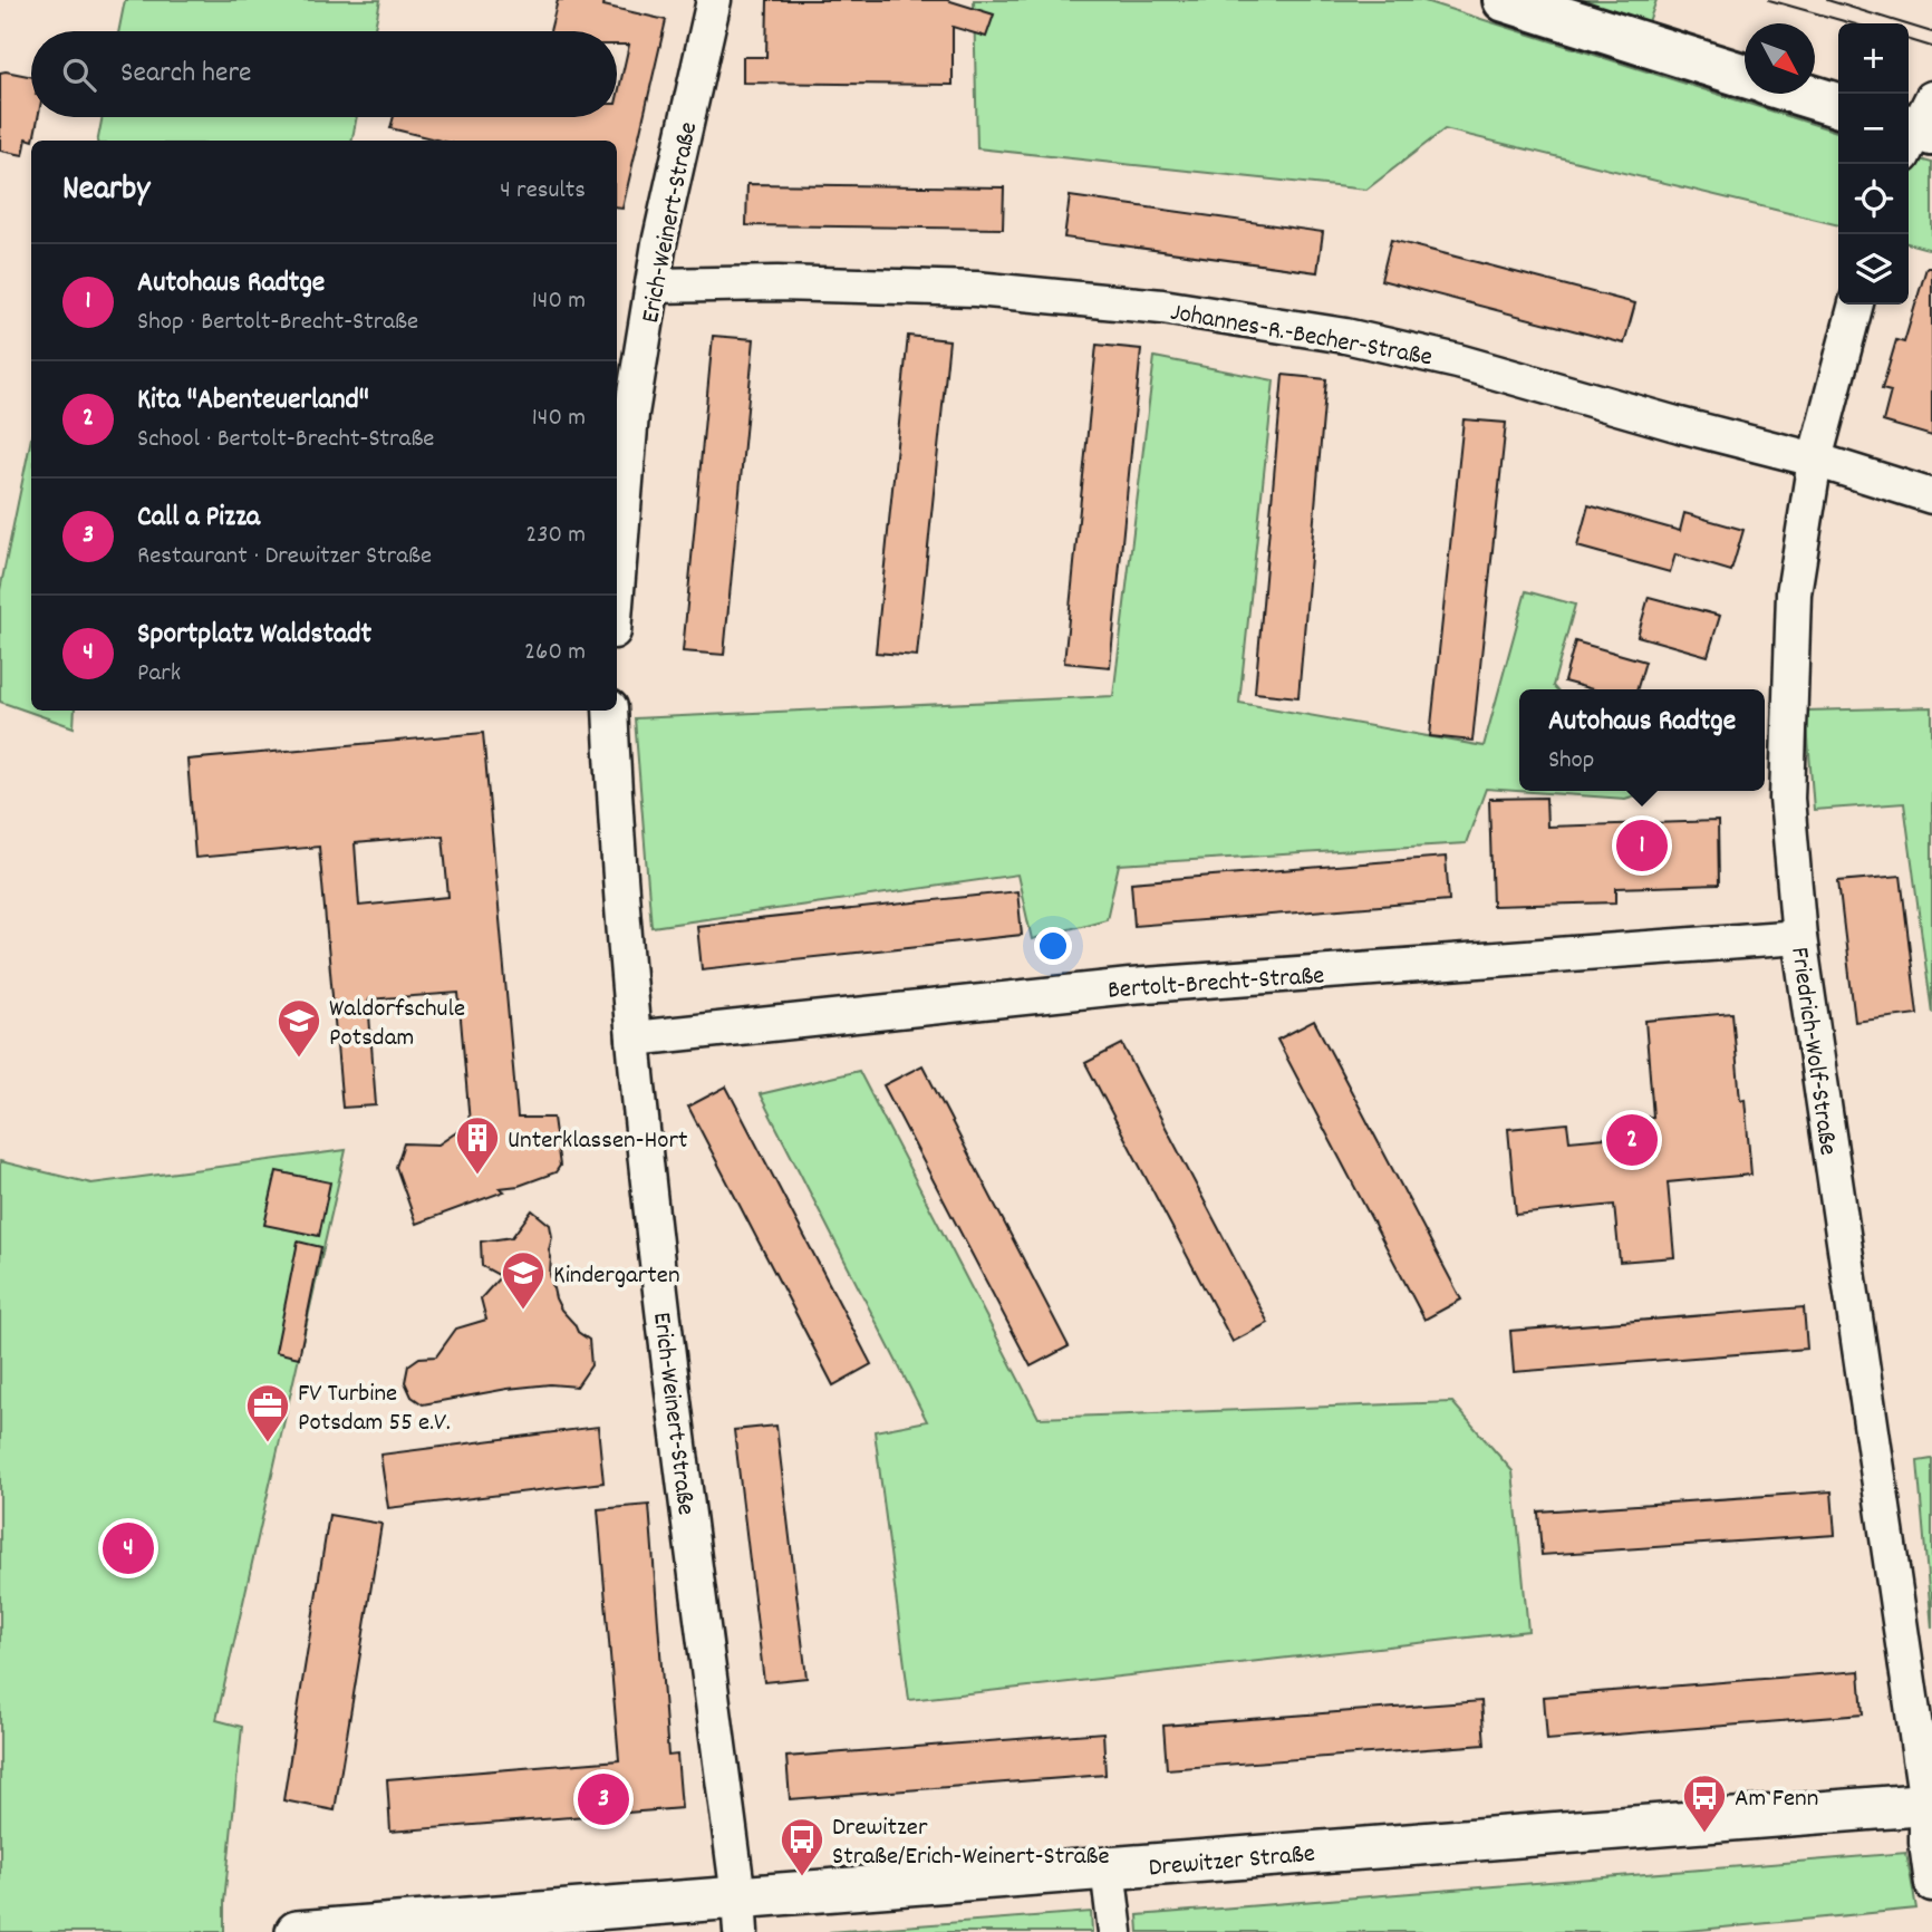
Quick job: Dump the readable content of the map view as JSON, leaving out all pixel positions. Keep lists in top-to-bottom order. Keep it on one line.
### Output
{"streets":{"street":["Erich-Weinert-Straße","Johannes-R.-Becher-Straße","Bertolt-Brecht-Straße","Friedrich-Wolf-Straße","Drewitzer Straße"]},"crossings":[["Erich-Weinert-Straße","Johannes-R.-Becher-Straße"],["Erich-Weinert-Straße","Bertolt-Brecht-Straße"],["Erich-Weinert-Straße","Drewitzer Straße"],["Johannes-R.-Becher-Straße","Friedrich-Wolf-Straße"],["Bertolt-Brecht-Straße","Friedrich-Wolf-Straße"],["Friedrich-Wolf-Straße","Drewitzer Straße"]],"places":{"school or university":["Waldorfschule Potsdam","Kindergarten"],"building":["Unterklassen-Hort"],"office":["FV Turbine Potsdam 55 e.V."],"bus stop":["Am Fenn","Drewitzer Straße/Erich-Weinert-Straße"]},"north":"bottom right","page":{"map_buttons":["+","−"],"search":"Search here","heading":["Nearby","4 results"],"list":[{"mark":"1","name":"Autohaus Radtge","note":"Shop · Bertolt-Brecht-Straße","value":"140 m"},{"mark":"2","name":"Kita \"Abenteuerland\"","note":"School · Bertolt-Brecht-Straße","value":"140 m"},{"mark":"3","name":"Call a Pizza","note":"Restaurant · Drewitzer Straße","value":"230 m"},{"mark":"4","name":"Sportplatz Waldstadt","note":"Park","value":"260 m"}],"popup":["Autohaus Radtge","Shop"],"pins":["1","2","4","3"]}}
